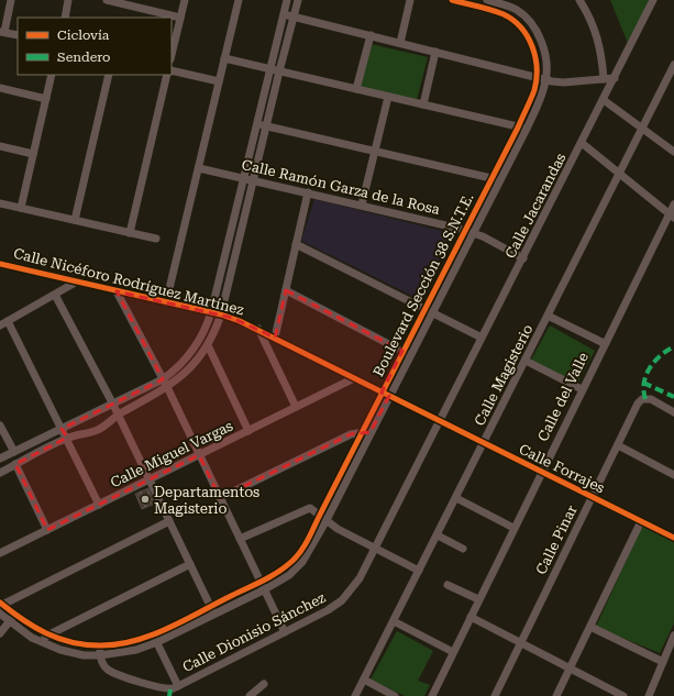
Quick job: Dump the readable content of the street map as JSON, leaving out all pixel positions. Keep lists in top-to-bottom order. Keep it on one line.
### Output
{"streets":{"street":["Calle Ramón Garza de la Rosa","Calle Jacarandas","Calle Nicéforo Rodríguez Martínez","Boulevard Sección 38 S.N.T.E.","Calle Magisterio","Calle del Valle","Calle Miguel Vargas","Calle Forrajes","Calle Pinar","Calle Dionisio Sánchez"]},"crossings":[["Calle Ramón Garza de la Rosa","Calle Jacarandas"],["Calle Ramón Garza de la Rosa","Boulevard Sección 38 S.N.T.E."],["Calle Jacarandas","Calle Nicéforo Rodríguez Martínez"],["Calle Jacarandas","Calle Forrajes"],["Calle Jacarandas","Calle Dionisio Sánchez"],["Calle Nicéforo Rodríguez Martínez","Boulevard Sección 38 S.N.T.E."],["Calle Nicéforo Rodríguez Martínez","Calle Miguel Vargas"],["Calle Nicéforo Rodríguez Martínez","Calle Forrajes"],["Calle Nicéforo Rodríguez Martínez","Calle Dionisio Sánchez"],["Boulevard Sección 38 S.N.T.E.","Calle Dionisio Sánchez"],["Calle Magisterio","Calle Forrajes"],["Calle del Valle","Calle Forrajes"],["Calle Forrajes","Calle Pinar"],["Calle Forrajes","Calle Dionisio Sánchez"]],"places":["Departamentos Magisterio"],"legend":["Ciclovía","Sendero"]}
